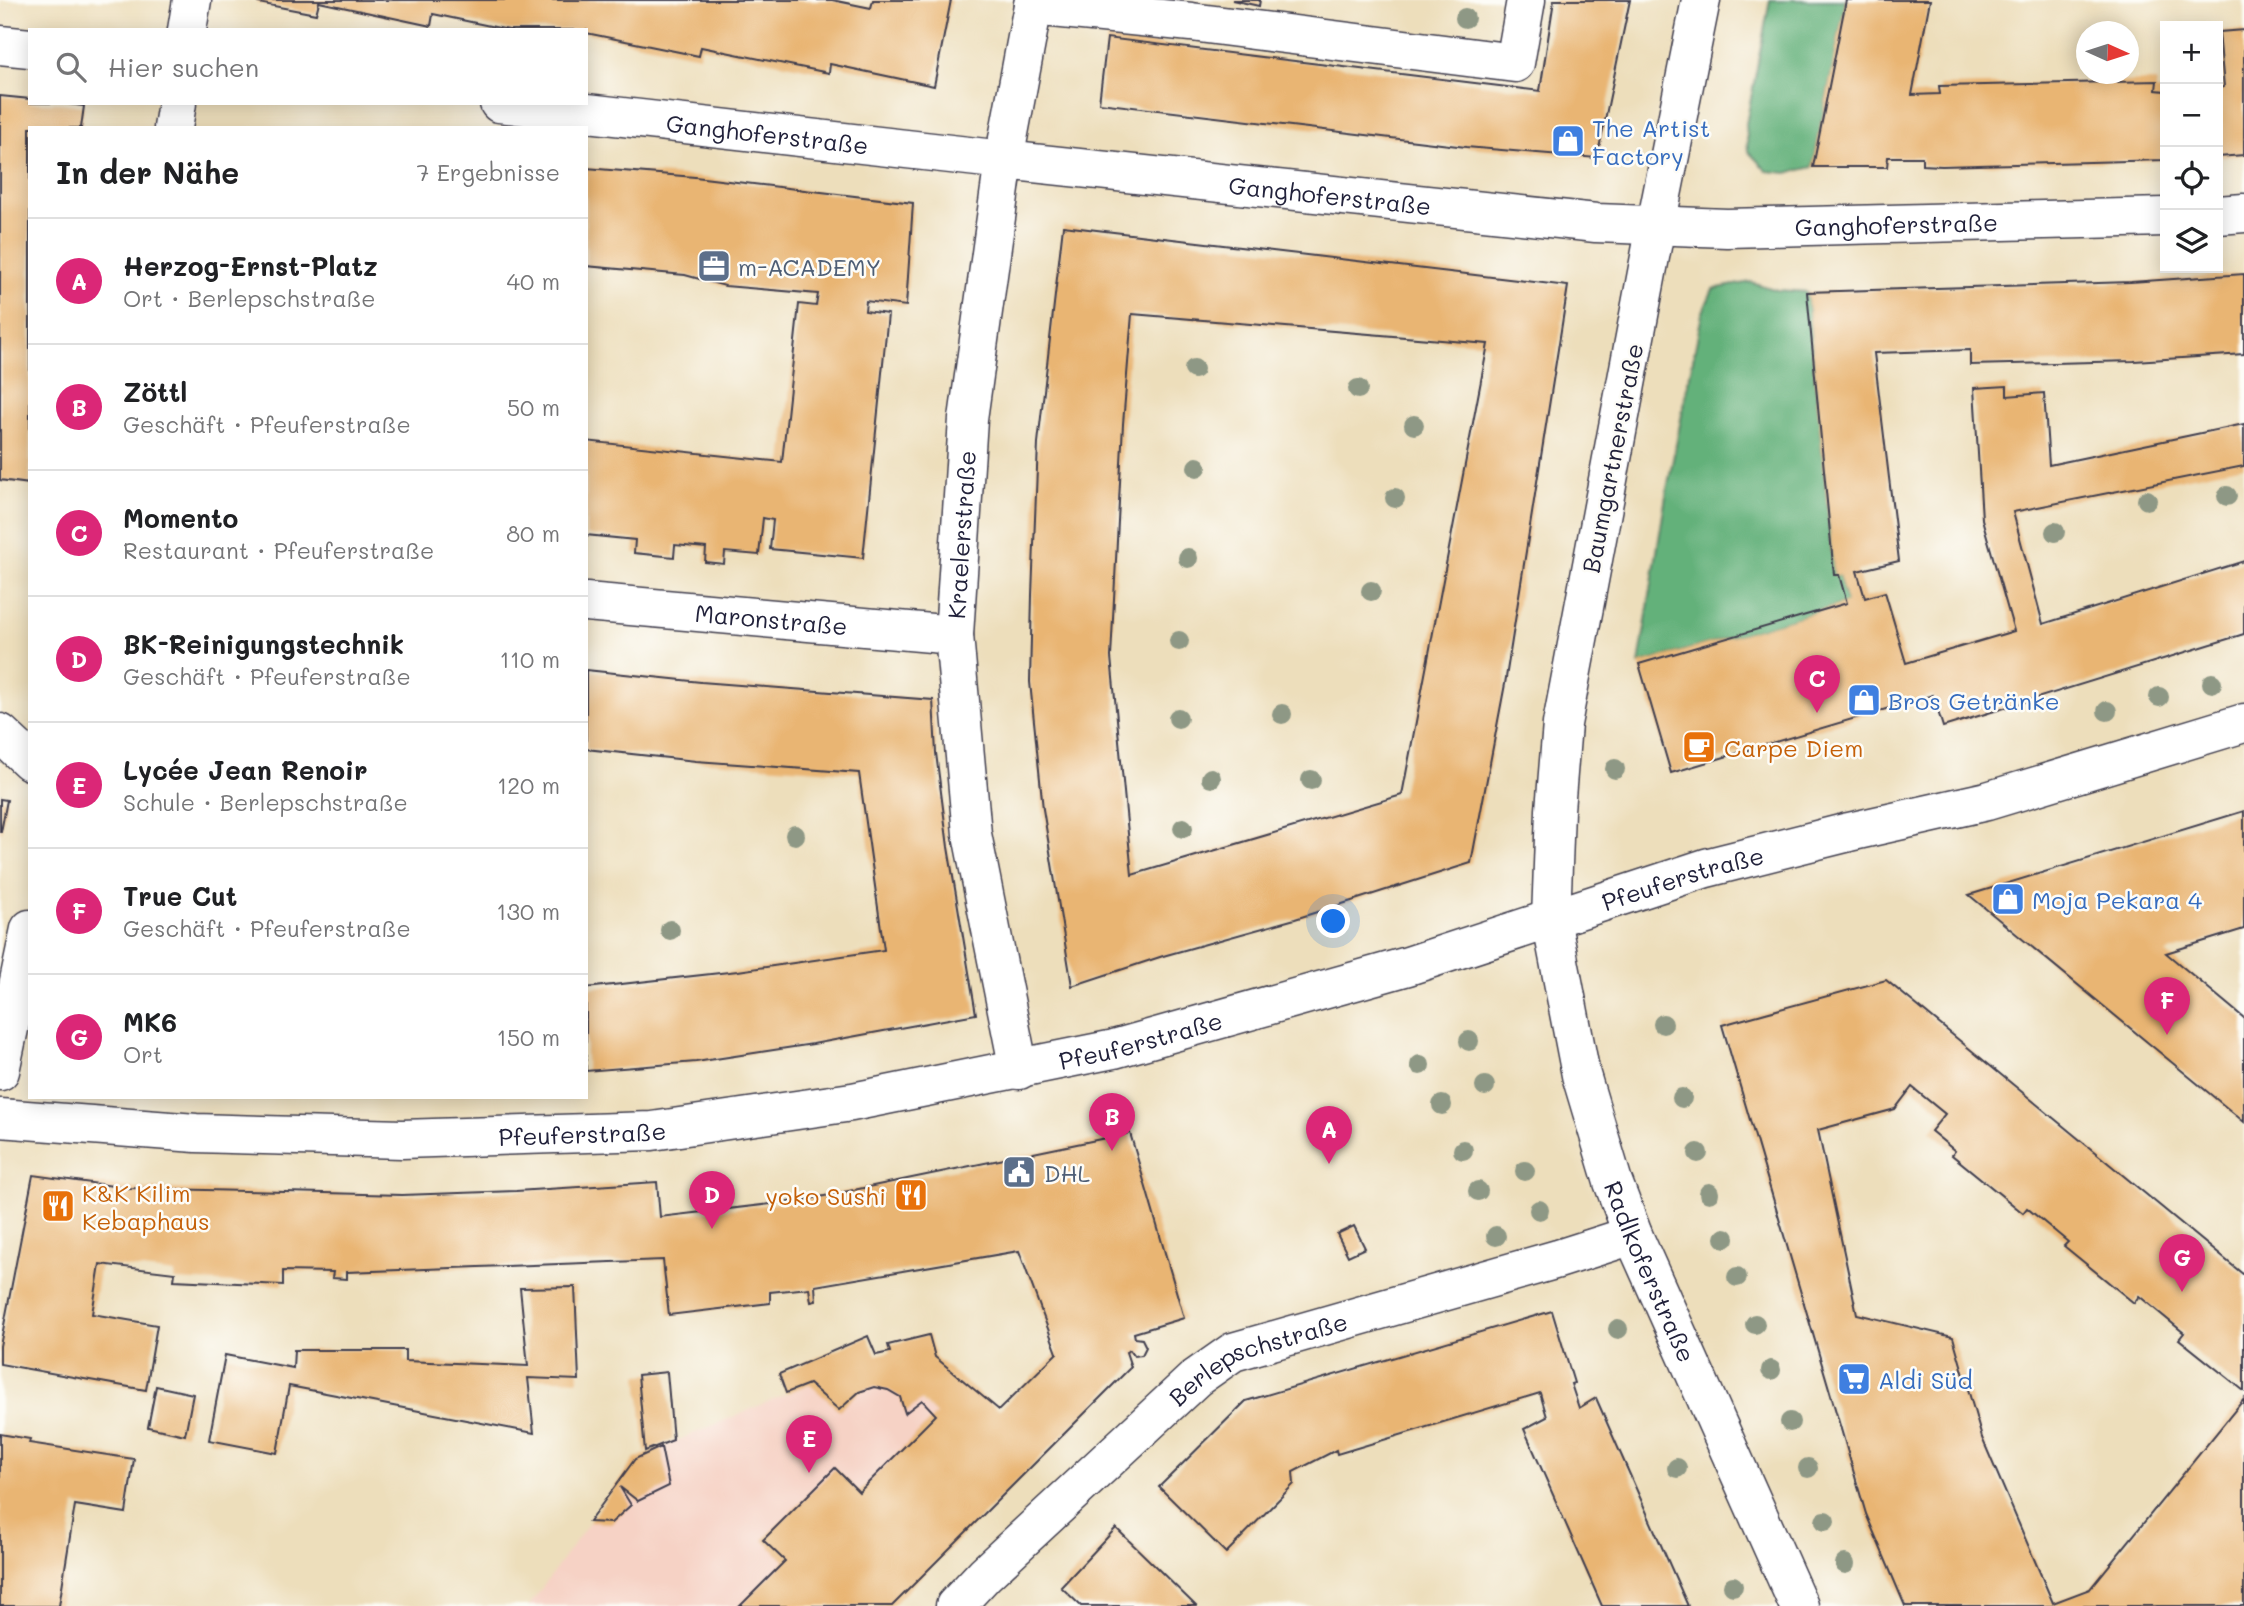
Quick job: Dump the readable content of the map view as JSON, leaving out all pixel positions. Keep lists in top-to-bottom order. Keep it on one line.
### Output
{"streets":{"street":["Ganghoferstraße","Baumgartnerstraße","Kraelerstraße","Maronstraße","Pfeuferstraße","Radlkoferstraße","Berlepschstraße"]},"crossings":[["Ganghoferstraße","Baumgartnerstraße"],["Ganghoferstraße","Kraelerstraße"],["Baumgartnerstraße","Pfeuferstraße"],["Baumgartnerstraße","Radlkoferstraße"],["Kraelerstraße","Maronstraße"],["Kraelerstraße","Pfeuferstraße"],["Pfeuferstraße","Radlkoferstraße"],["Radlkoferstraße","Berlepschstraße"]],"places":{"shop":["The Artist Factory","Bros Getränke","Moja Pekara 4"],"office":["m-ACADEMY"],"cafe":["Carpe Diem"],"public building":["DHL"],"restaurant":["yoko Sushi","K&K Kilim Kebaphaus"],"supermarket":["Aldi Süd"]},"north":"right","page":{"map_buttons":["+","−"],"search":"Hier suchen","heading":["In der Nähe","7 Ergebnisse"],"list":[{"mark":"A","name":"Herzog-Ernst-Platz","note":"Ort · Berlepschstraße","value":"40 m"},{"mark":"B","name":"Zöttl","note":"Geschäft · Pfeuferstraße","value":"50 m"},{"mark":"C","name":"Momento","note":"Restaurant · Pfeuferstraße","value":"80 m"},{"mark":"D","name":"BK-Reinigungstechnik","note":"Geschäft · Pfeuferstraße","value":"110 m"},{"mark":"E","name":"Lycée Jean Renoir","note":"Schule · Berlepschstraße","value":"120 m"},{"mark":"F","name":"True Cut","note":"Geschäft · Pfeuferstraße","value":"130 m"},{"mark":"G","name":"MK6","note":"Ort","value":"150 m"}],"pins":["C","F","B","A","D","G","E"]}}
